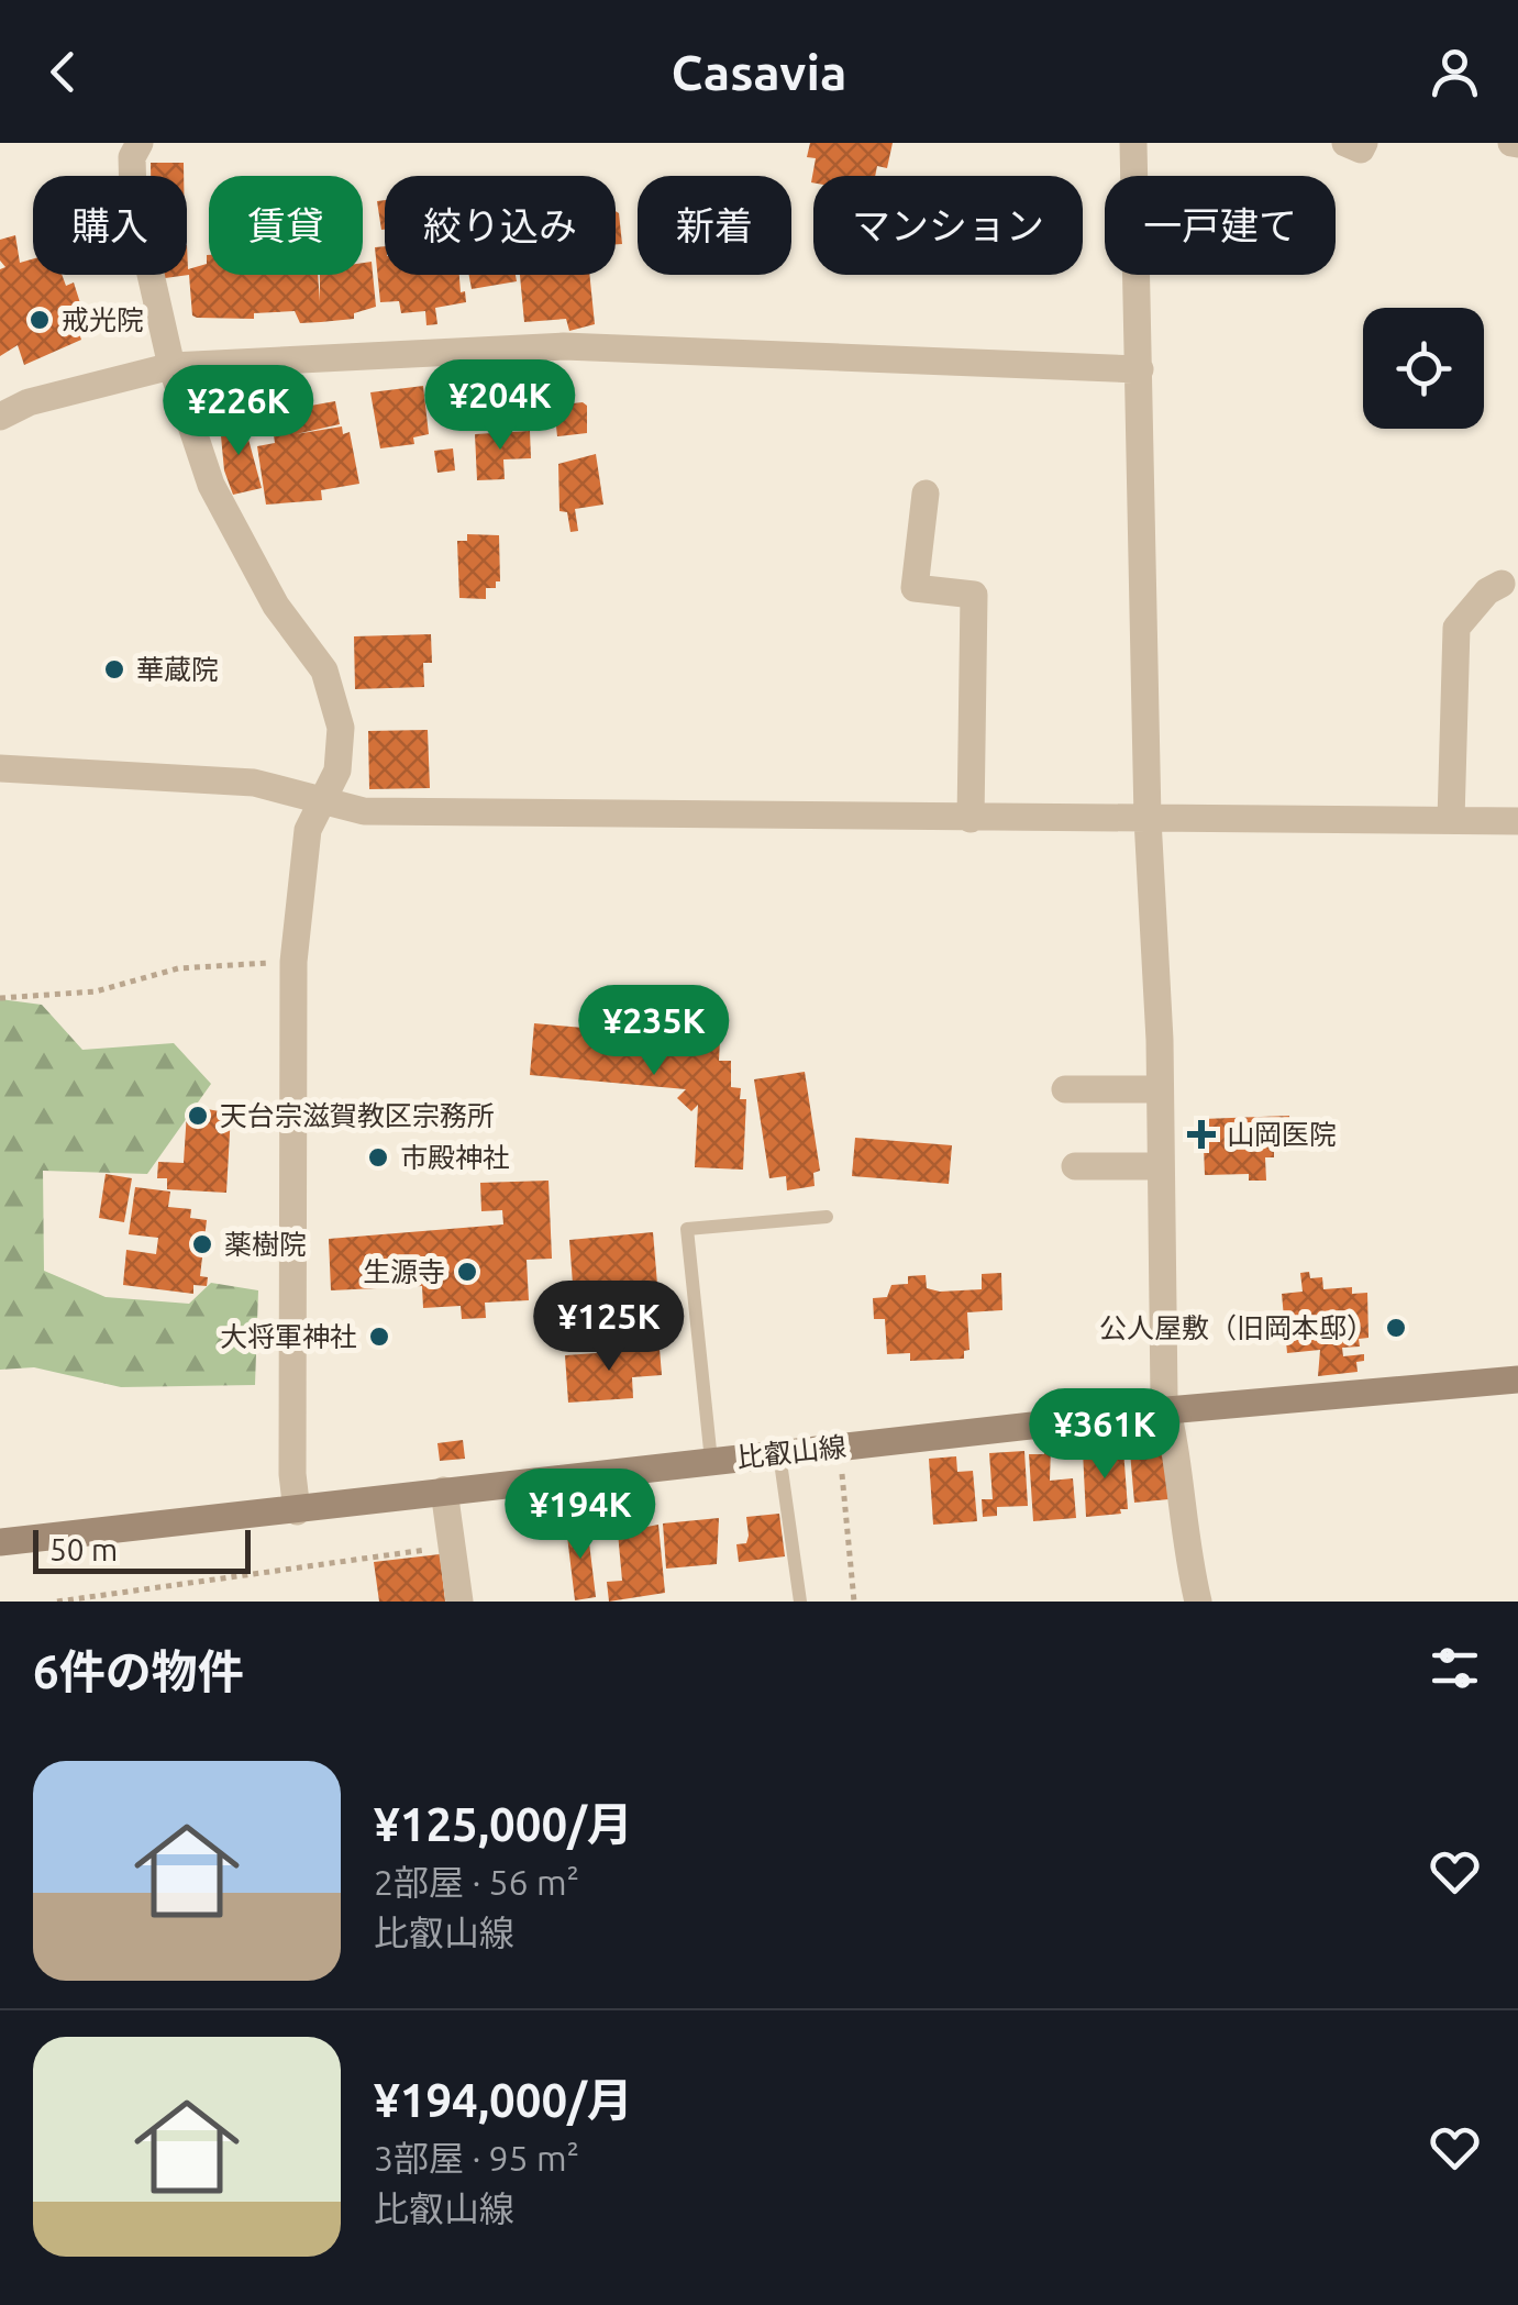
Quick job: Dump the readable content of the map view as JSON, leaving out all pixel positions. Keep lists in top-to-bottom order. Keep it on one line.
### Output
{"streets":{"main road":["比叡山線"]},"places":{"other":["戒光院","華蔵院","天台宗滋賀教区宗務所","市殿神社","薬樹院","生源寺","公人屋敷（旧岡本邸）","大将軍神社"],"health":["山岡医院"]},"scale_bar":"50 m","page":{"header":"Casavia","chip":["購入","賃貸","絞り込み","新着","マンション","一戸建て"],"price":["¥204K","¥226K","¥235K","¥125K","¥361K","¥194K"],"scale":"50 m","heading":"6件の物件","list":[{"name":"¥125,000/月","note":"2部屋 · 56 m² · 比叡山線"},{"name":"¥194,000/月","note":"3部屋 · 95 m² · 比叡山線"}]}}
